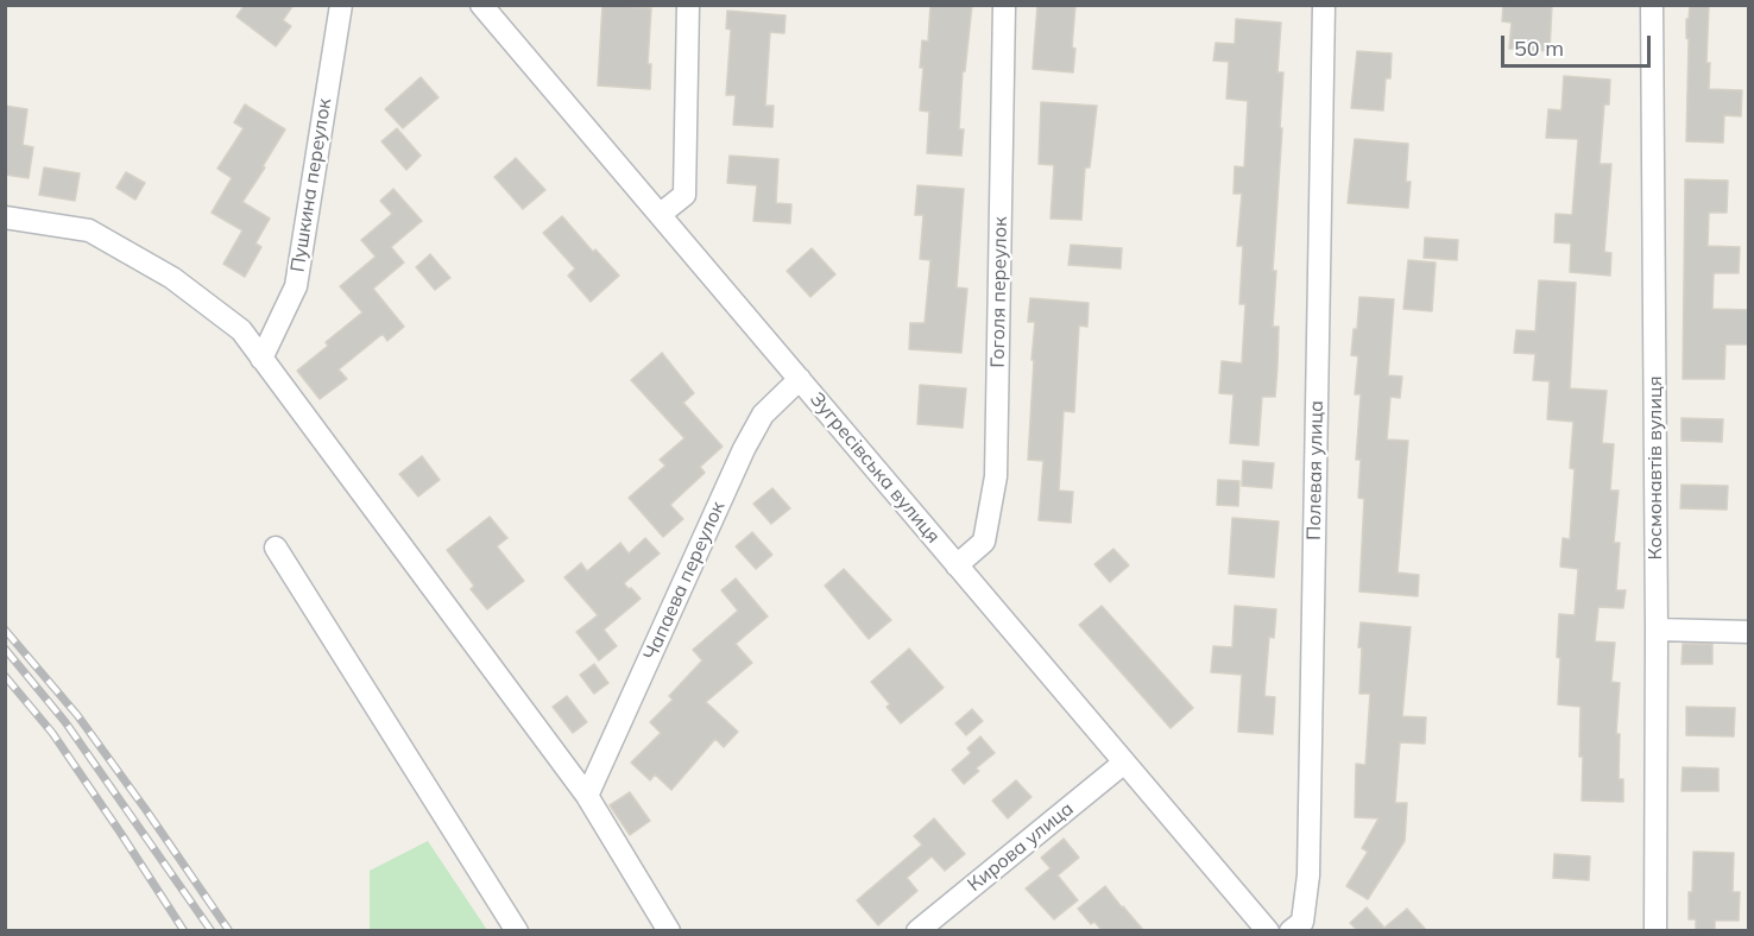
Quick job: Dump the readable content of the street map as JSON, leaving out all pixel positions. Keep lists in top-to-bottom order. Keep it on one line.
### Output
{"streets":{"street":["Пушкина переулок","Гоголя переулок","Зугресівська вулиця","Космонавтів вулиця","Полевая улица","Чапаева переулок","Кирова улица"]},"crossings":[["Гоголя переулок","Зугресівська вулиця"],["Зугресівська вулиця","Чапаева переулок"],["Зугресівська вулиця","Кирова улица"]],"scale_bar":"50 m"}
